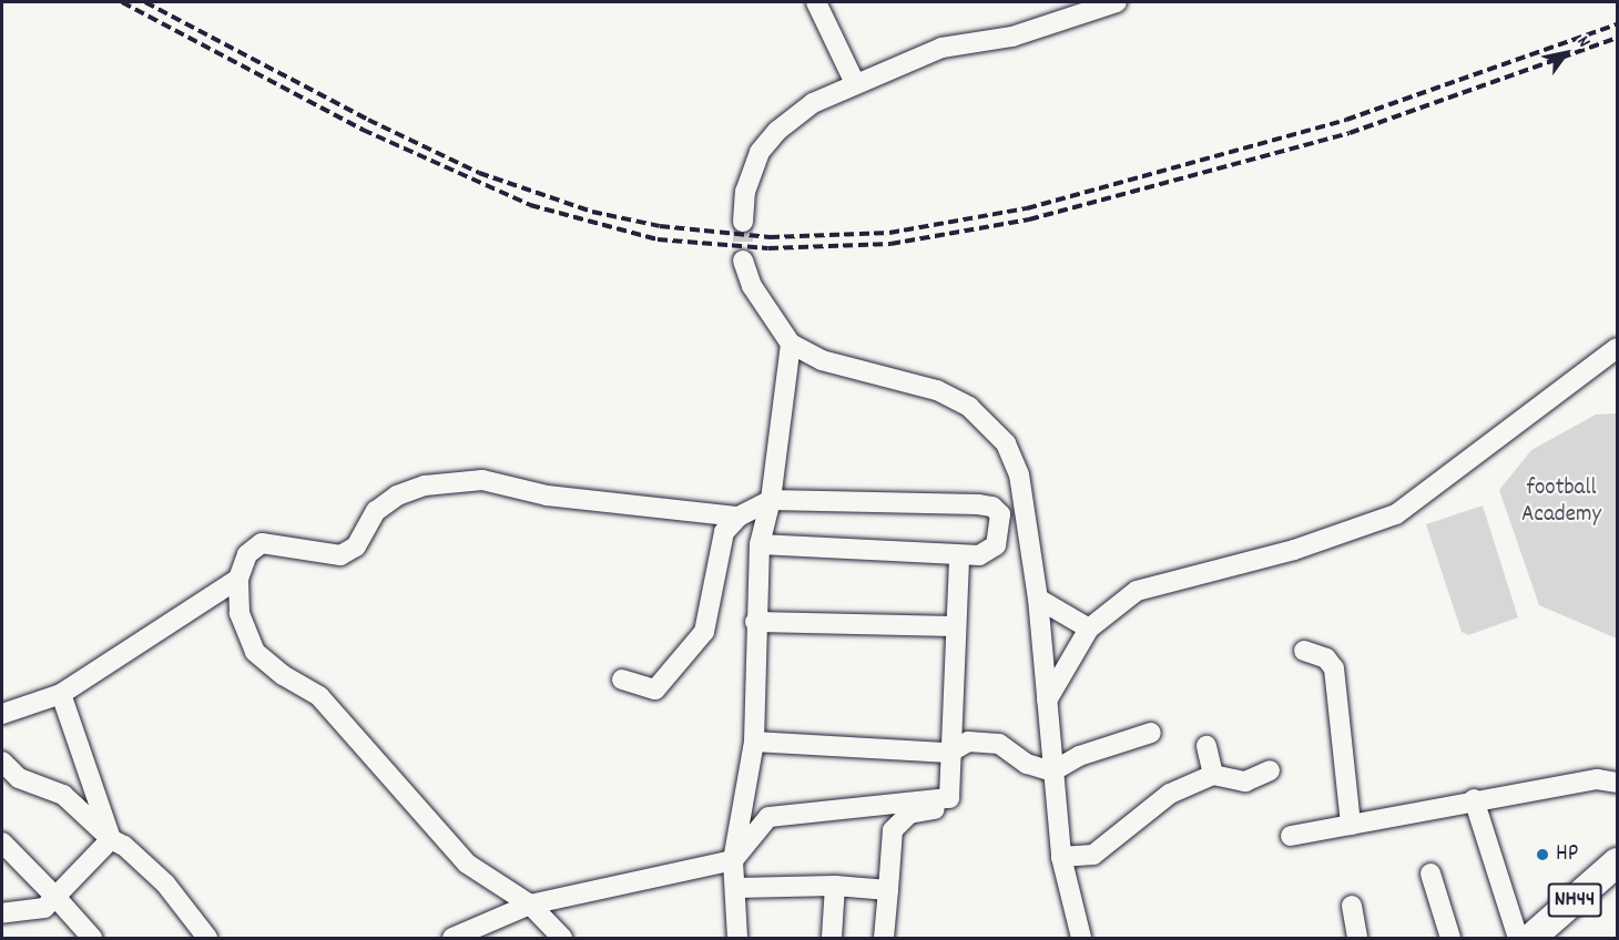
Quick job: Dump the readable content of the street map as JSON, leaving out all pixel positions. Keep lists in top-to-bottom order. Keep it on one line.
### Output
{"streets":{"highway":["NH44"]},"parks":["football Academy"],"places":["HP"],"north":"top right"}
